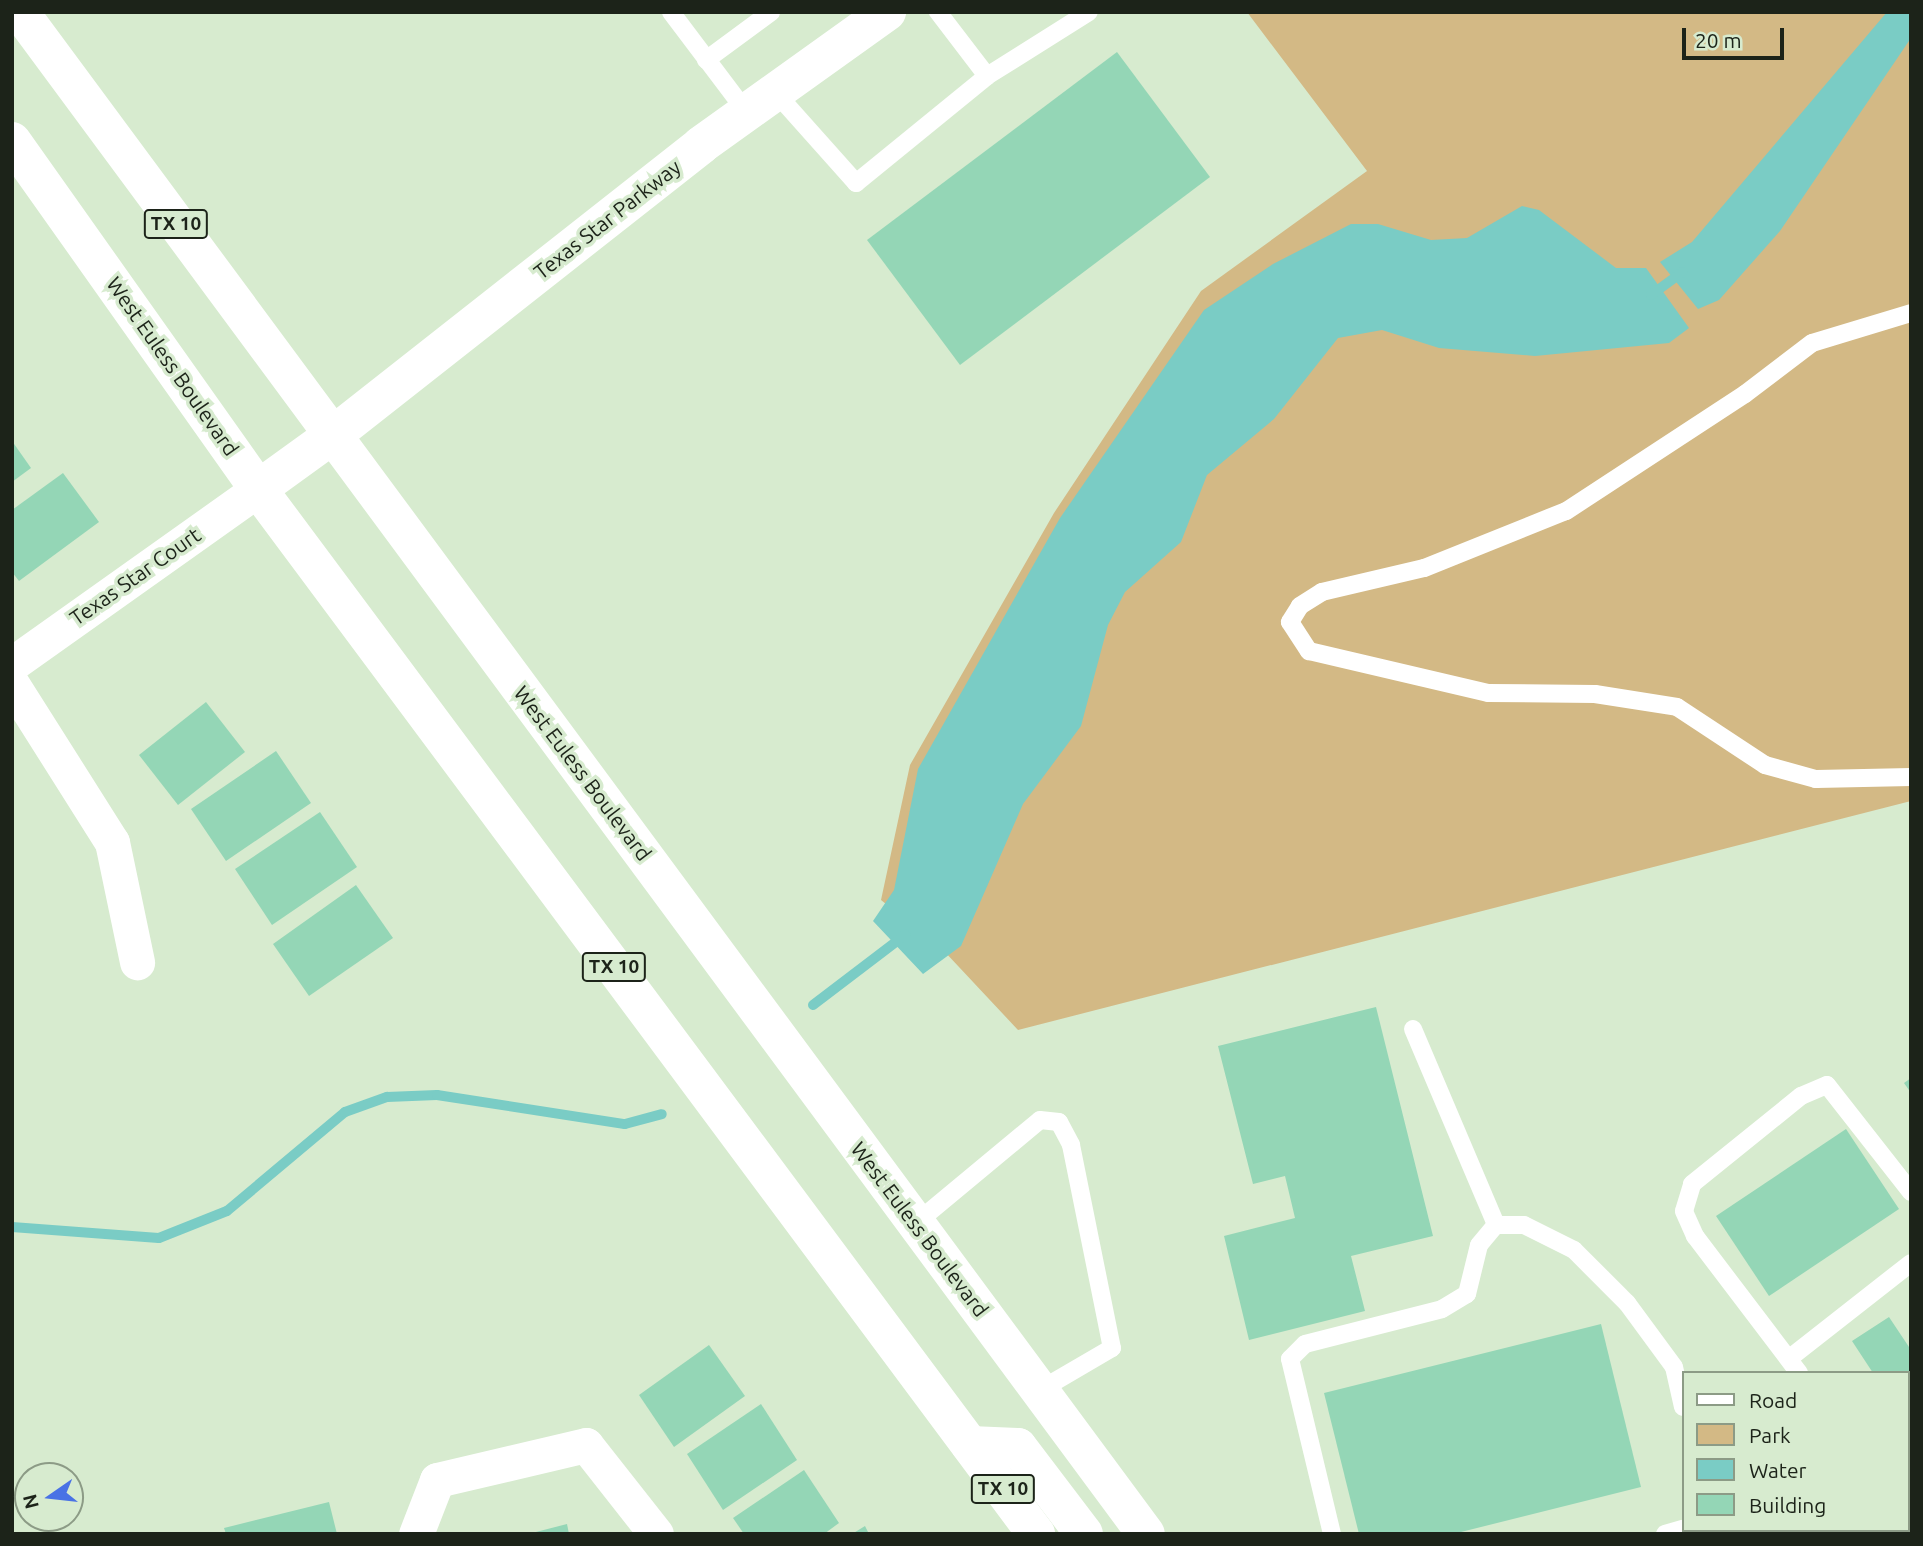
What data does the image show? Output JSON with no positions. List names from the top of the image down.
{
  "streets": {
    "main road": ["Texas Star Parkway", "TX 10", "West Euless Boulevard"],
    "street": ["Texas Star Court"]
  },
  "crossings": [
    ["Texas Star Parkway", "West Euless Boulevard"],
    ["Texas Star Parkway", "Texas Star Court"],
    ["West Euless Boulevard", "Texas Star Court"]
  ],
  "legend": [
    "Road",
    "Park",
    "Water",
    "Building"
  ],
  "scale_bar": "20 m",
  "north": "left"
}
